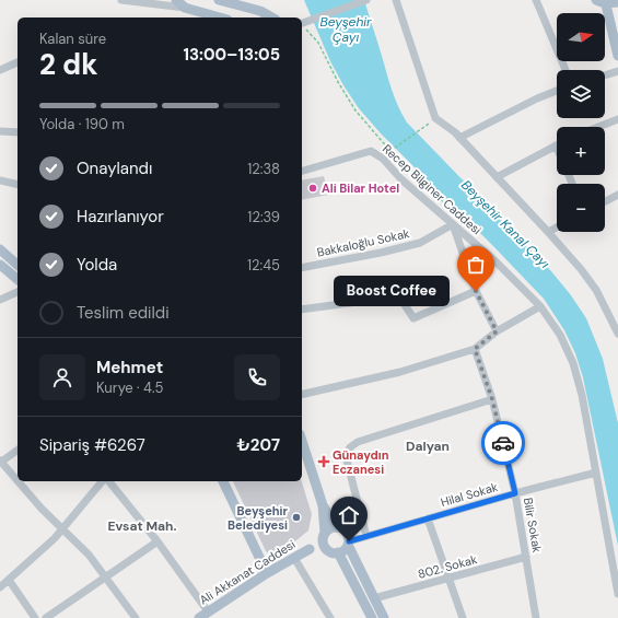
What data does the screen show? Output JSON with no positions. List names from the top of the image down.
{
  "streets": {
    "main road": ["Ali Akkanat Caddesi"],
    "street": [
      "Recep Bilginer Caddesi",
      "Bakkaloğlu Sokak",
      "Hilal Sokak",
      "Bilir Sokak",
      "802. Sokak"
    ]
  },
  "crossings": [
    ["Recep Bilginer Caddesi", "Bakkaloğlu Sokak"],
    ["Recep Bilginer Caddesi", "Hilal Sokak"],
    ["Hilal Sokak", "Bilir Sokak"],
    ["Hilal Sokak", "Ali Akkanat Caddesi"],
    ["Bilir Sokak", "802. Sokak"]
  ],
  "districts": ["Dalyan", "Evsat Mah."],
  "water": ["Beyşehir Çayı", "Beyşehir Kanal Çayı"],
  "places": {
    "other": ["Ali Bilar Hotel", "Boost Coffee", "Beyşehir Belediyesi"],
    "health": ["Günaydın Eczanesi"]
  },
  "north": "right",
  "page": {
    "map_buttons": ["+", "−"],
    "heading": ["2 dk", "Kalan süre", "13:00–13:05"],
    "panel": [
      "Mehmet",
      "Kurye · 4.5",
      "Sipariş #6267",
      "₺207"
    ],
    "bar": "Yolda · 190 m",
    "list": [
      ["Onaylandı", "12:38"],
      ["Hazırlanıyor", "12:39"],
      ["Yolda", "12:45"],
      "Teslim edildi"
    ],
    "bubble": "Boost Coffee"
  }
}
